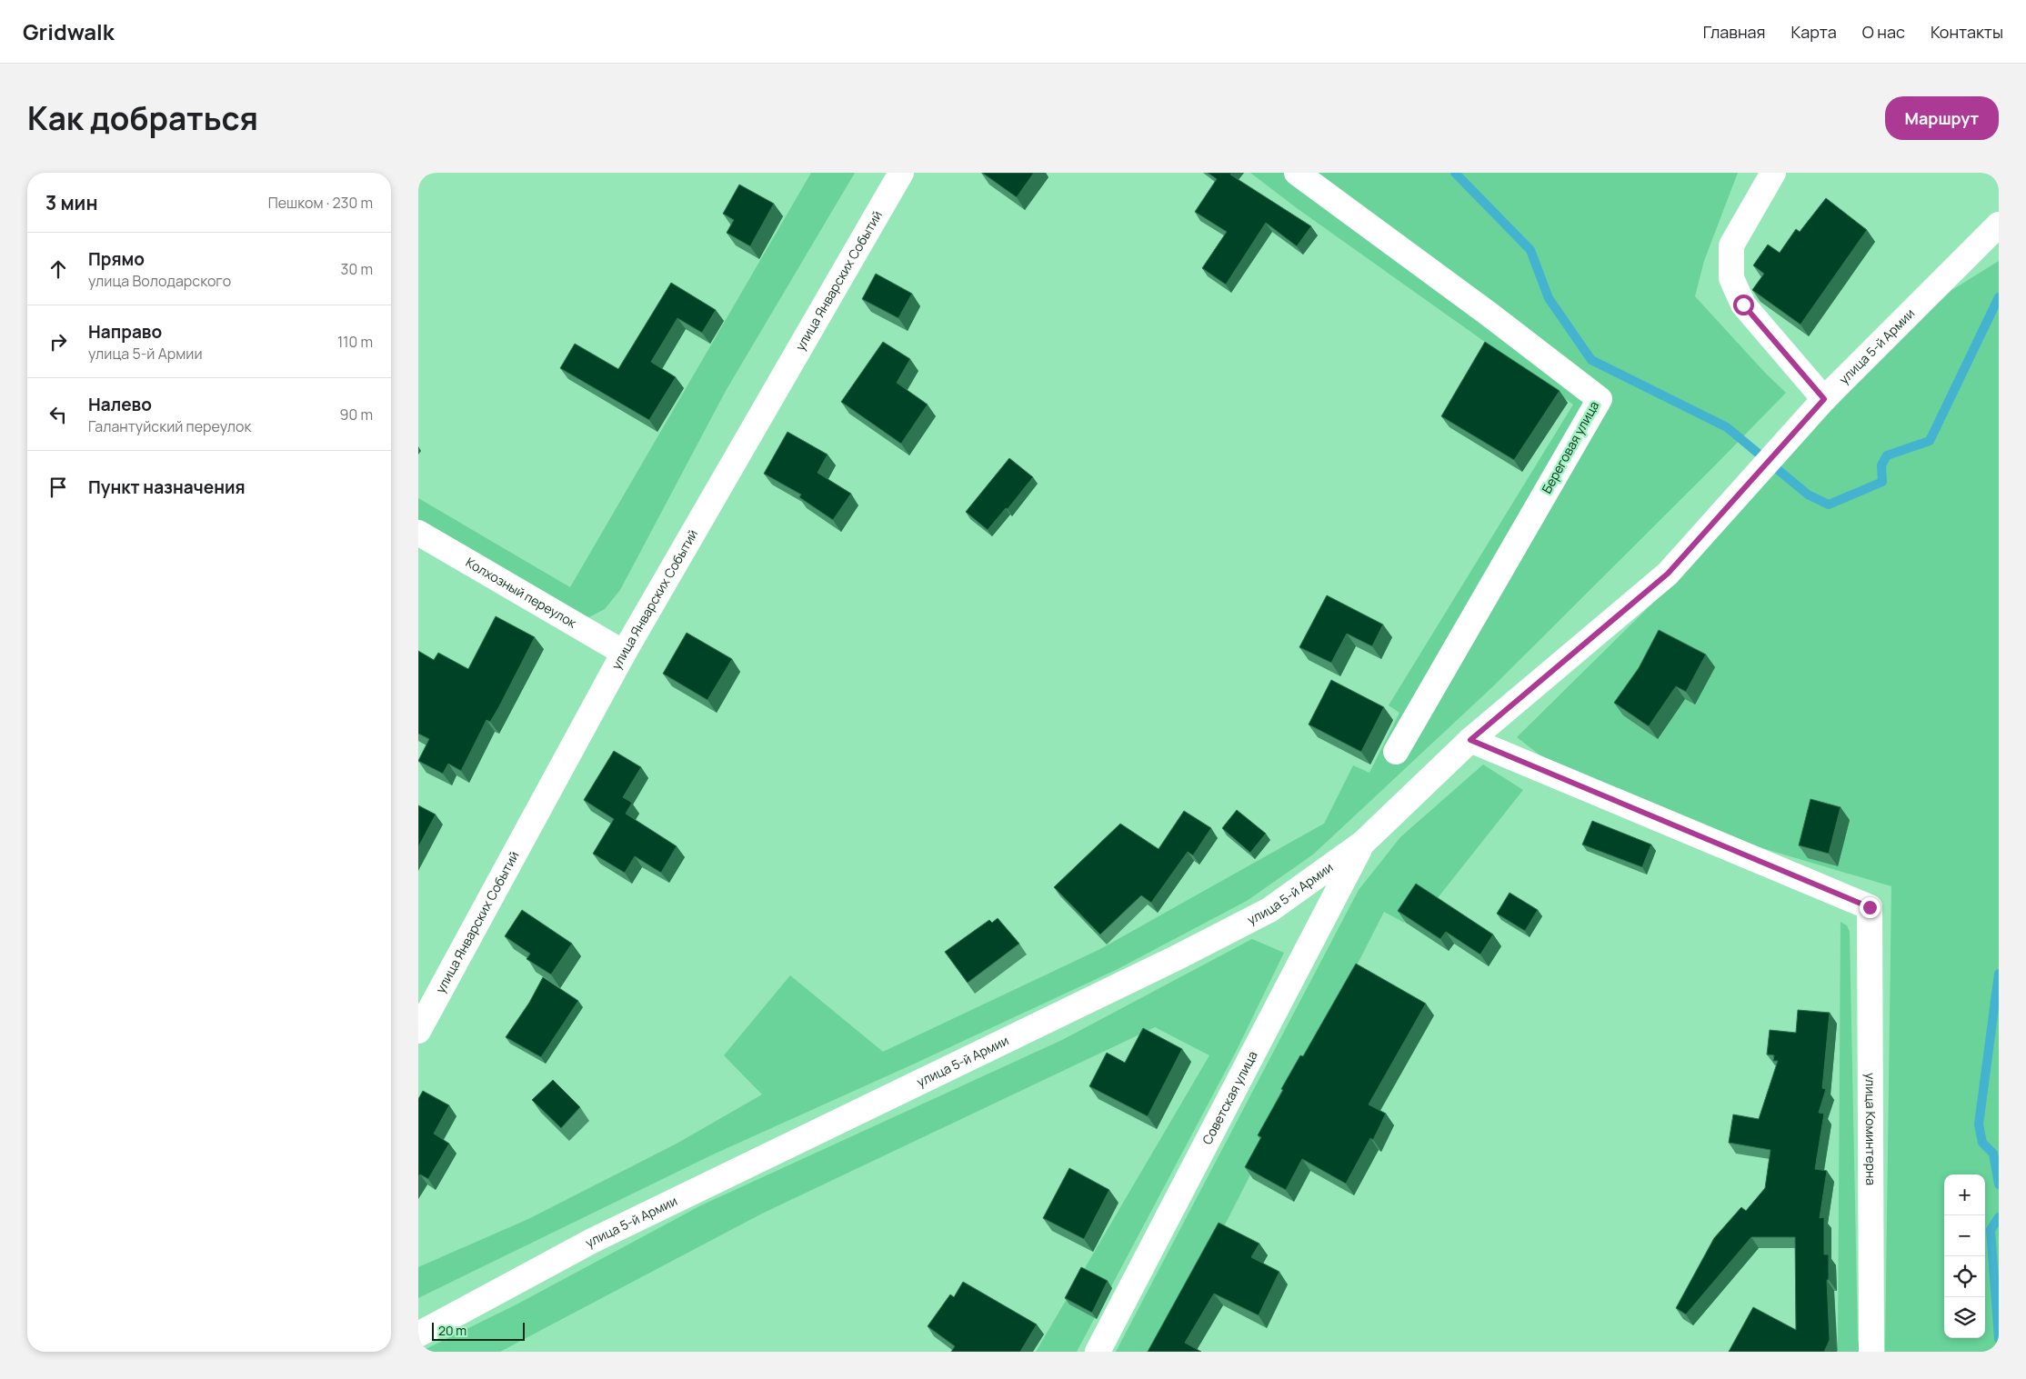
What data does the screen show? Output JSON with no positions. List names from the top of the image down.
{
  "streets": {
    "street": [
      "улица Январских Событий",
      "улица 5-й Армии",
      "Береговая улица",
      "Колхозный переулок",
      "Советская улица",
      "улица Коминтерна"
    ]
  },
  "crossings": [
    ["улица Январских Событий", "Колхозный переулок"],
    ["улица 5-й Армии", "Советская улица"],
    ["улица 5-й Армии", "улица Коминтерна"]
  ],
  "scale_bar": "20 m",
  "page": {
    "header": "Gridwalk",
    "nav": [
      "Главная",
      "Карта",
      "О нас",
      "Контакты"
    ],
    "title": "Как добраться",
    "buttons": "Маршрут",
    "heading": ["3 мин", "Пешком · 230 m"],
    "list": [
      ["Прямо", "улица Володарского", "30 m"],
      ["Направо", "улица 5-й Армии", "110 m"],
      ["Налево", "Галантуйский переулок", "90 m"],
      "Пункт назначения"
    ],
    "map_buttons": ["+", "−"],
    "scale": "20 m"
  }
}
